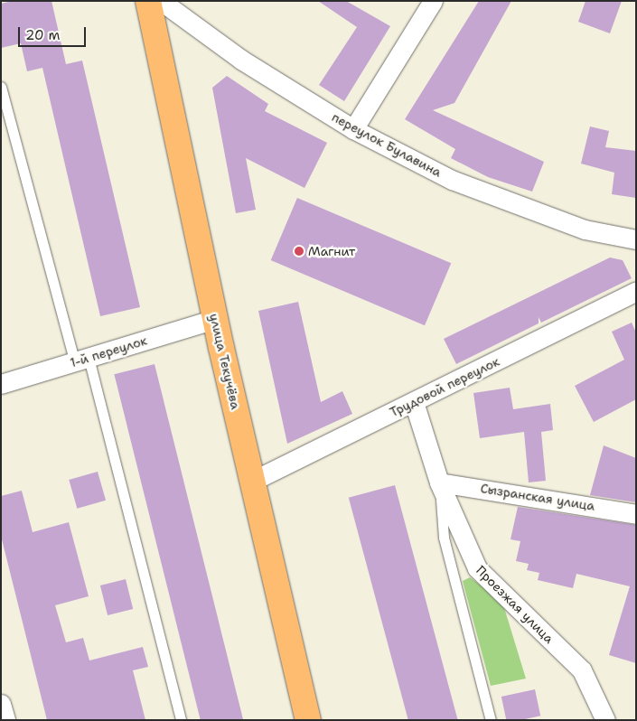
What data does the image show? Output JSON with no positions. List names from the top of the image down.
{
  "streets": {
    "main road": ["улица Текучёва"],
    "street": [
      "переулок Булавина",
      "1-й переулок",
      "Трудовой переулок",
      "Сызранская улица",
      "Проезжая улица"
    ]
  },
  "crossings": [
    ["1-й переулок", "улица Текучёва"],
    ["улица Текучёва", "Трудовой переулок"],
    ["Трудовой переулок", "Проезжая улица"],
    ["Сызранская улица", "Проезжая улица"]
  ],
  "places": ["Магнит"],
  "scale_bar": "20 m"
}
